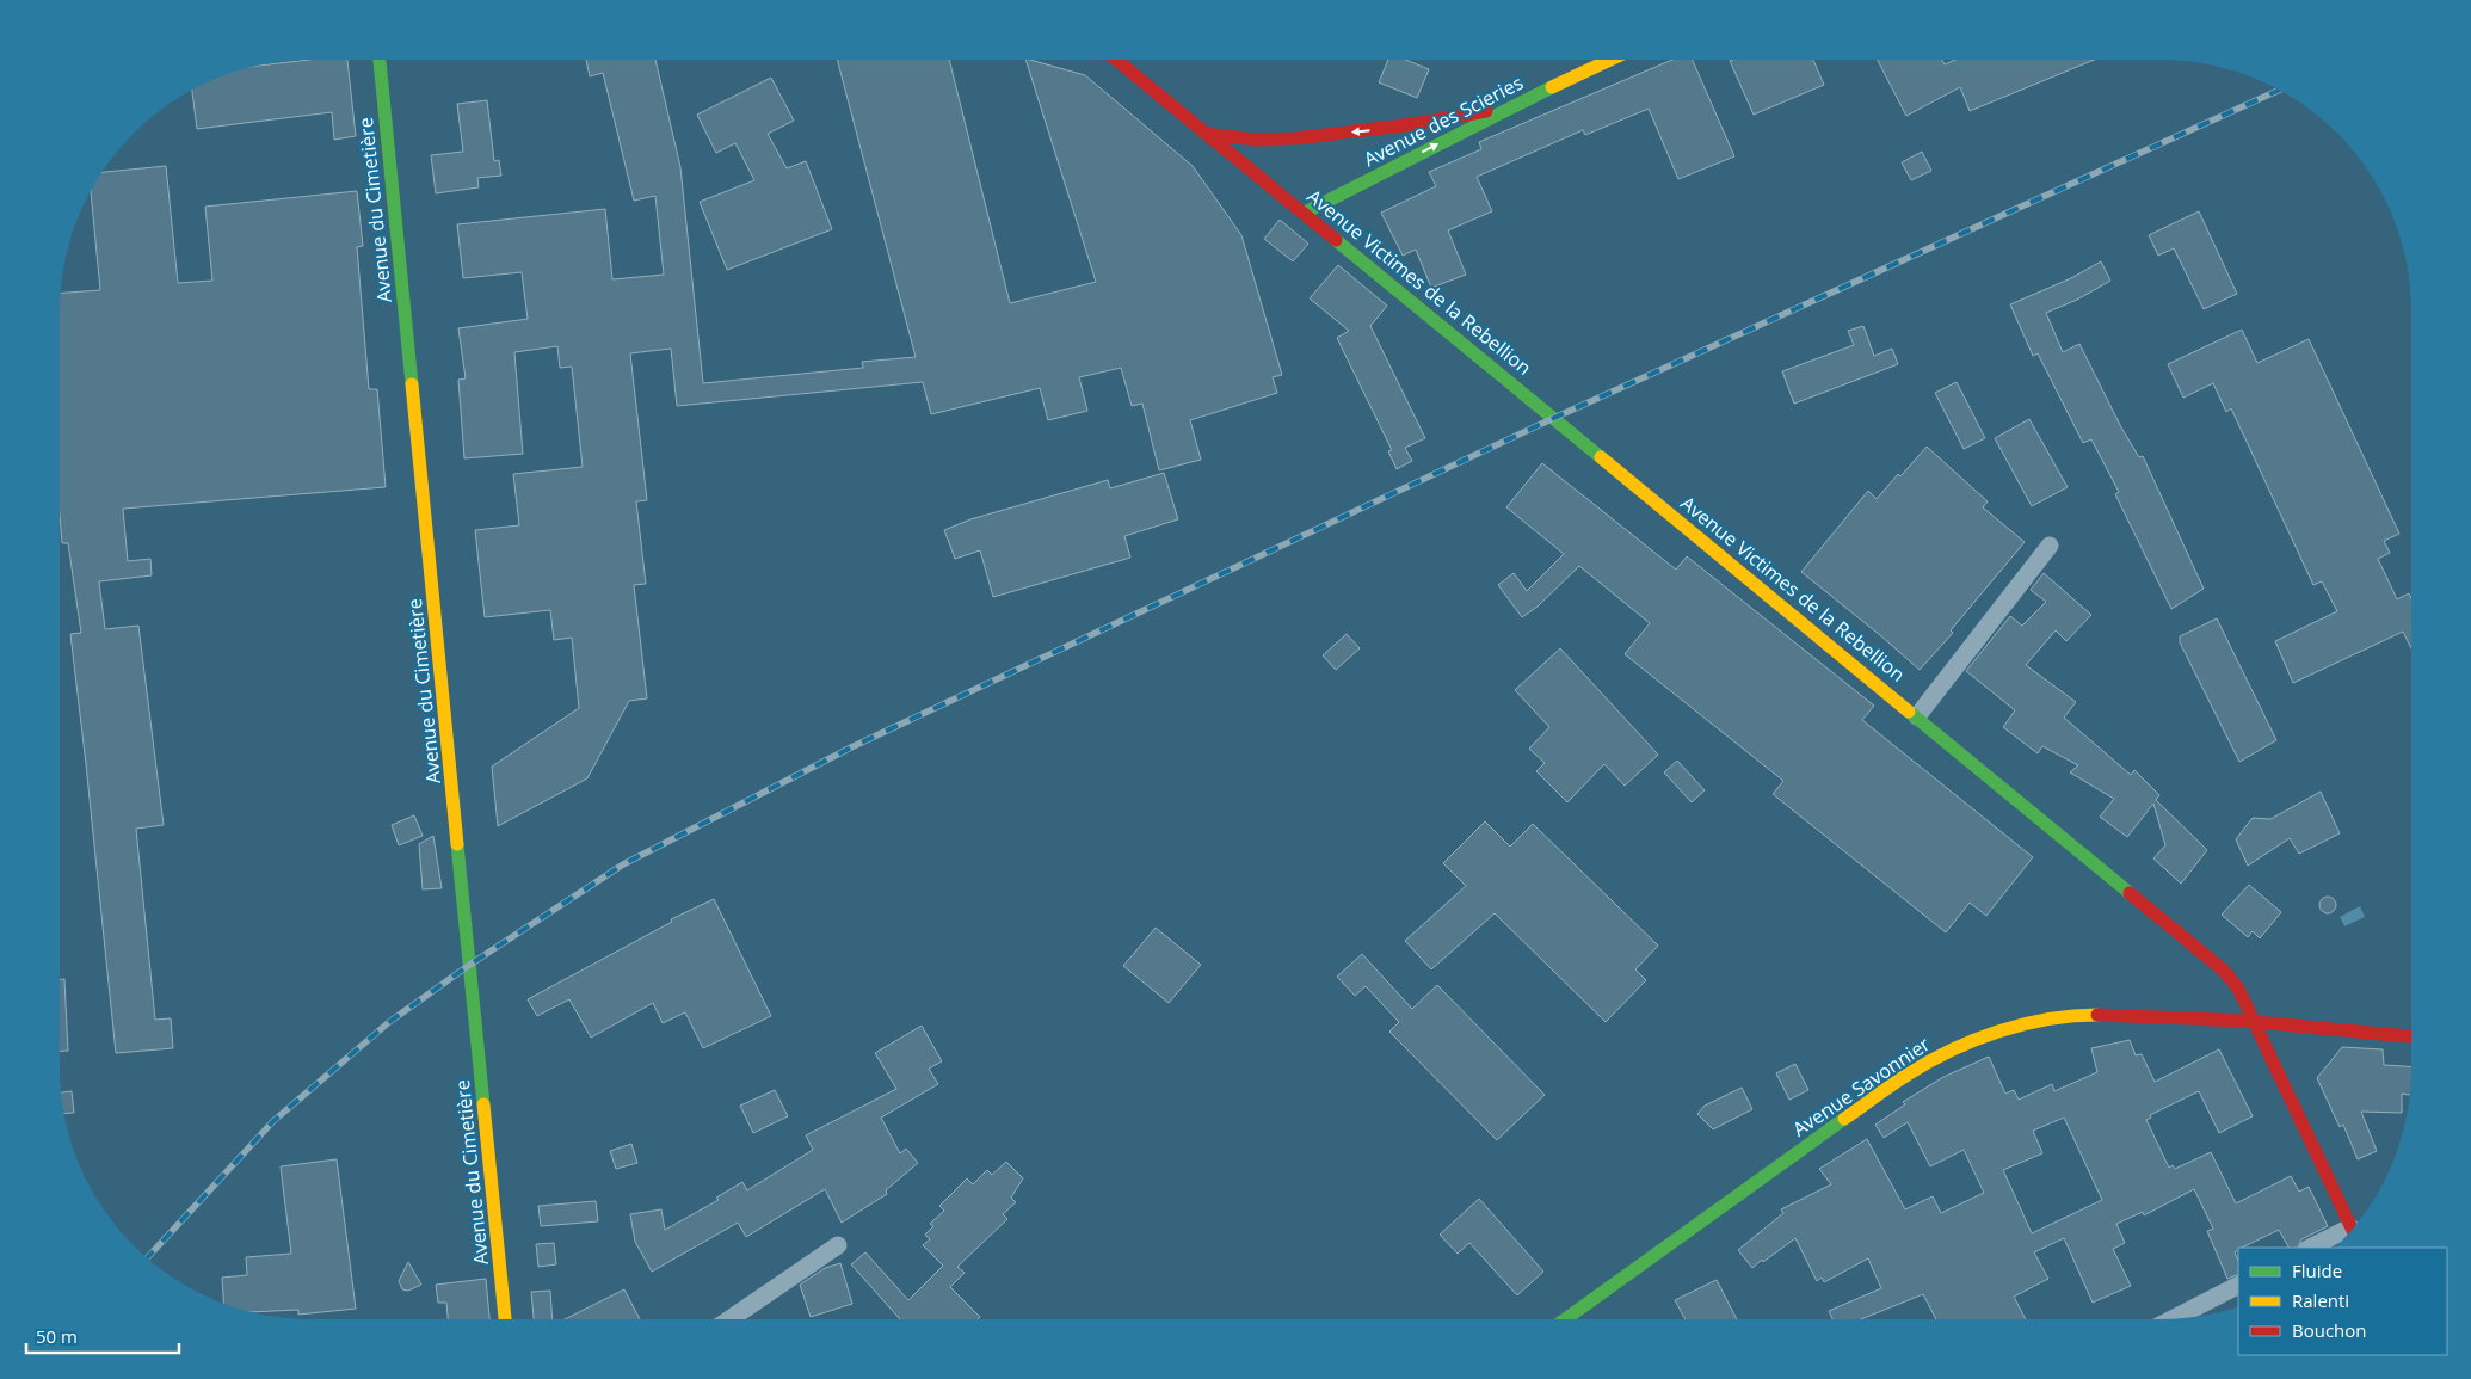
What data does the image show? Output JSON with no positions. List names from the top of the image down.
{
  "streets": {
    "street": [
      "Avenue des Scieries",
      "Avenue du Cimetière",
      "Avenue Victimes de la Rebellion",
      "Avenue Savonnier"
    ]
  },
  "crossings": [
    ["Avenue des Scieries", "Avenue Victimes de la Rebellion"],
    ["Avenue Victimes de la Rebellion", "Avenue Savonnier"]
  ],
  "legend": ["Fluide", "Ralenti", "Bouchon"],
  "scale_bar": "50 m"
}
